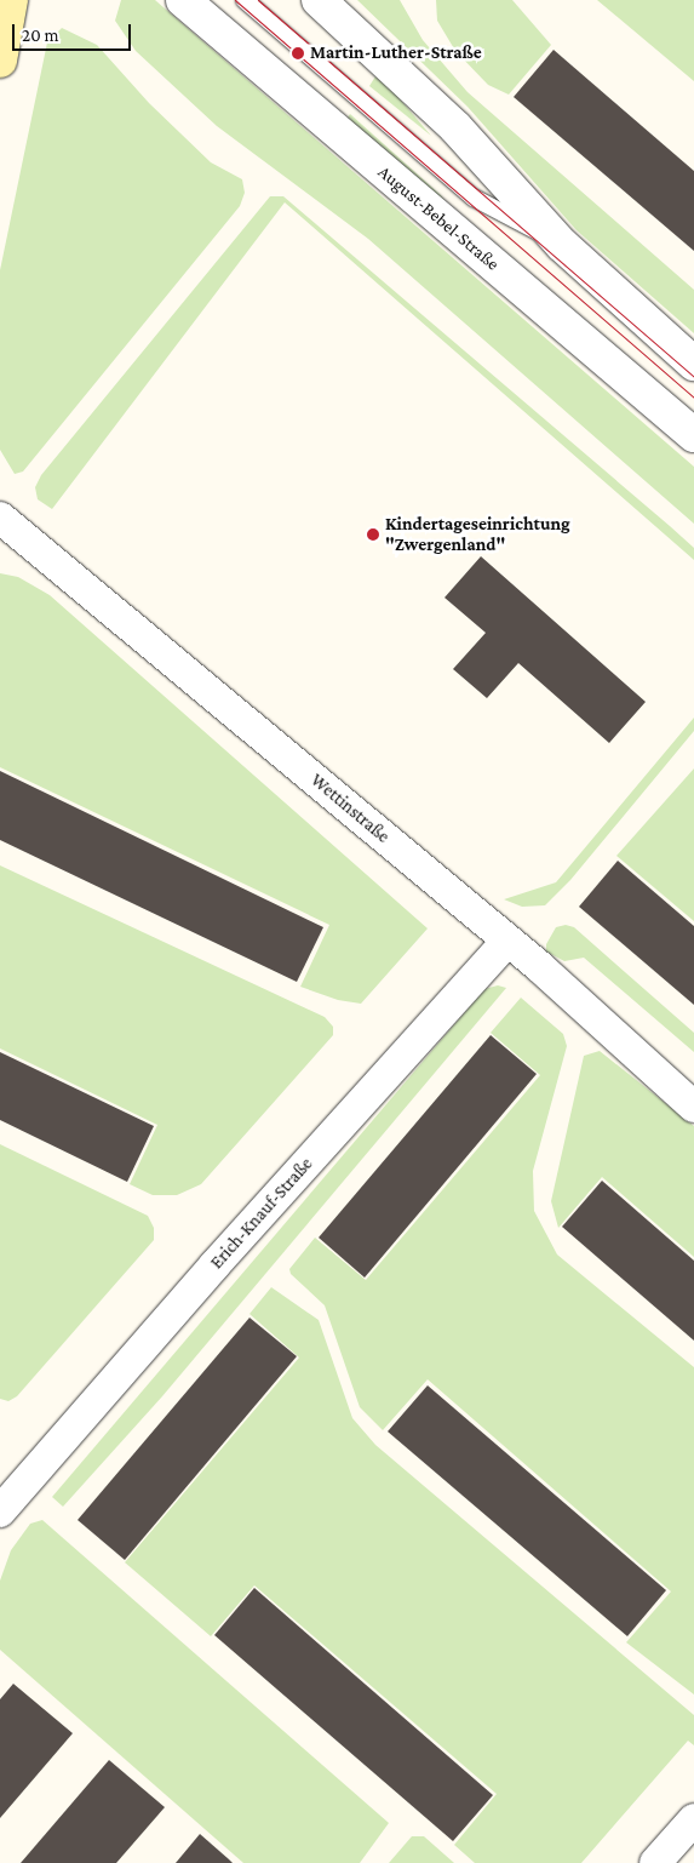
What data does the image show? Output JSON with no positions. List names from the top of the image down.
{
  "streets": {
    "street": ["August-Bebel-Straße", "Wettinstraße", "Erich-Knauf-Straße"]
  },
  "crossings": [
    ["Wettinstraße", "Erich-Knauf-Straße"]
  ],
  "places": ["Martin-Luther-Straße", "Kindertageseinrichtung \"Zwergenland\""],
  "scale_bar": "20 m"
}
